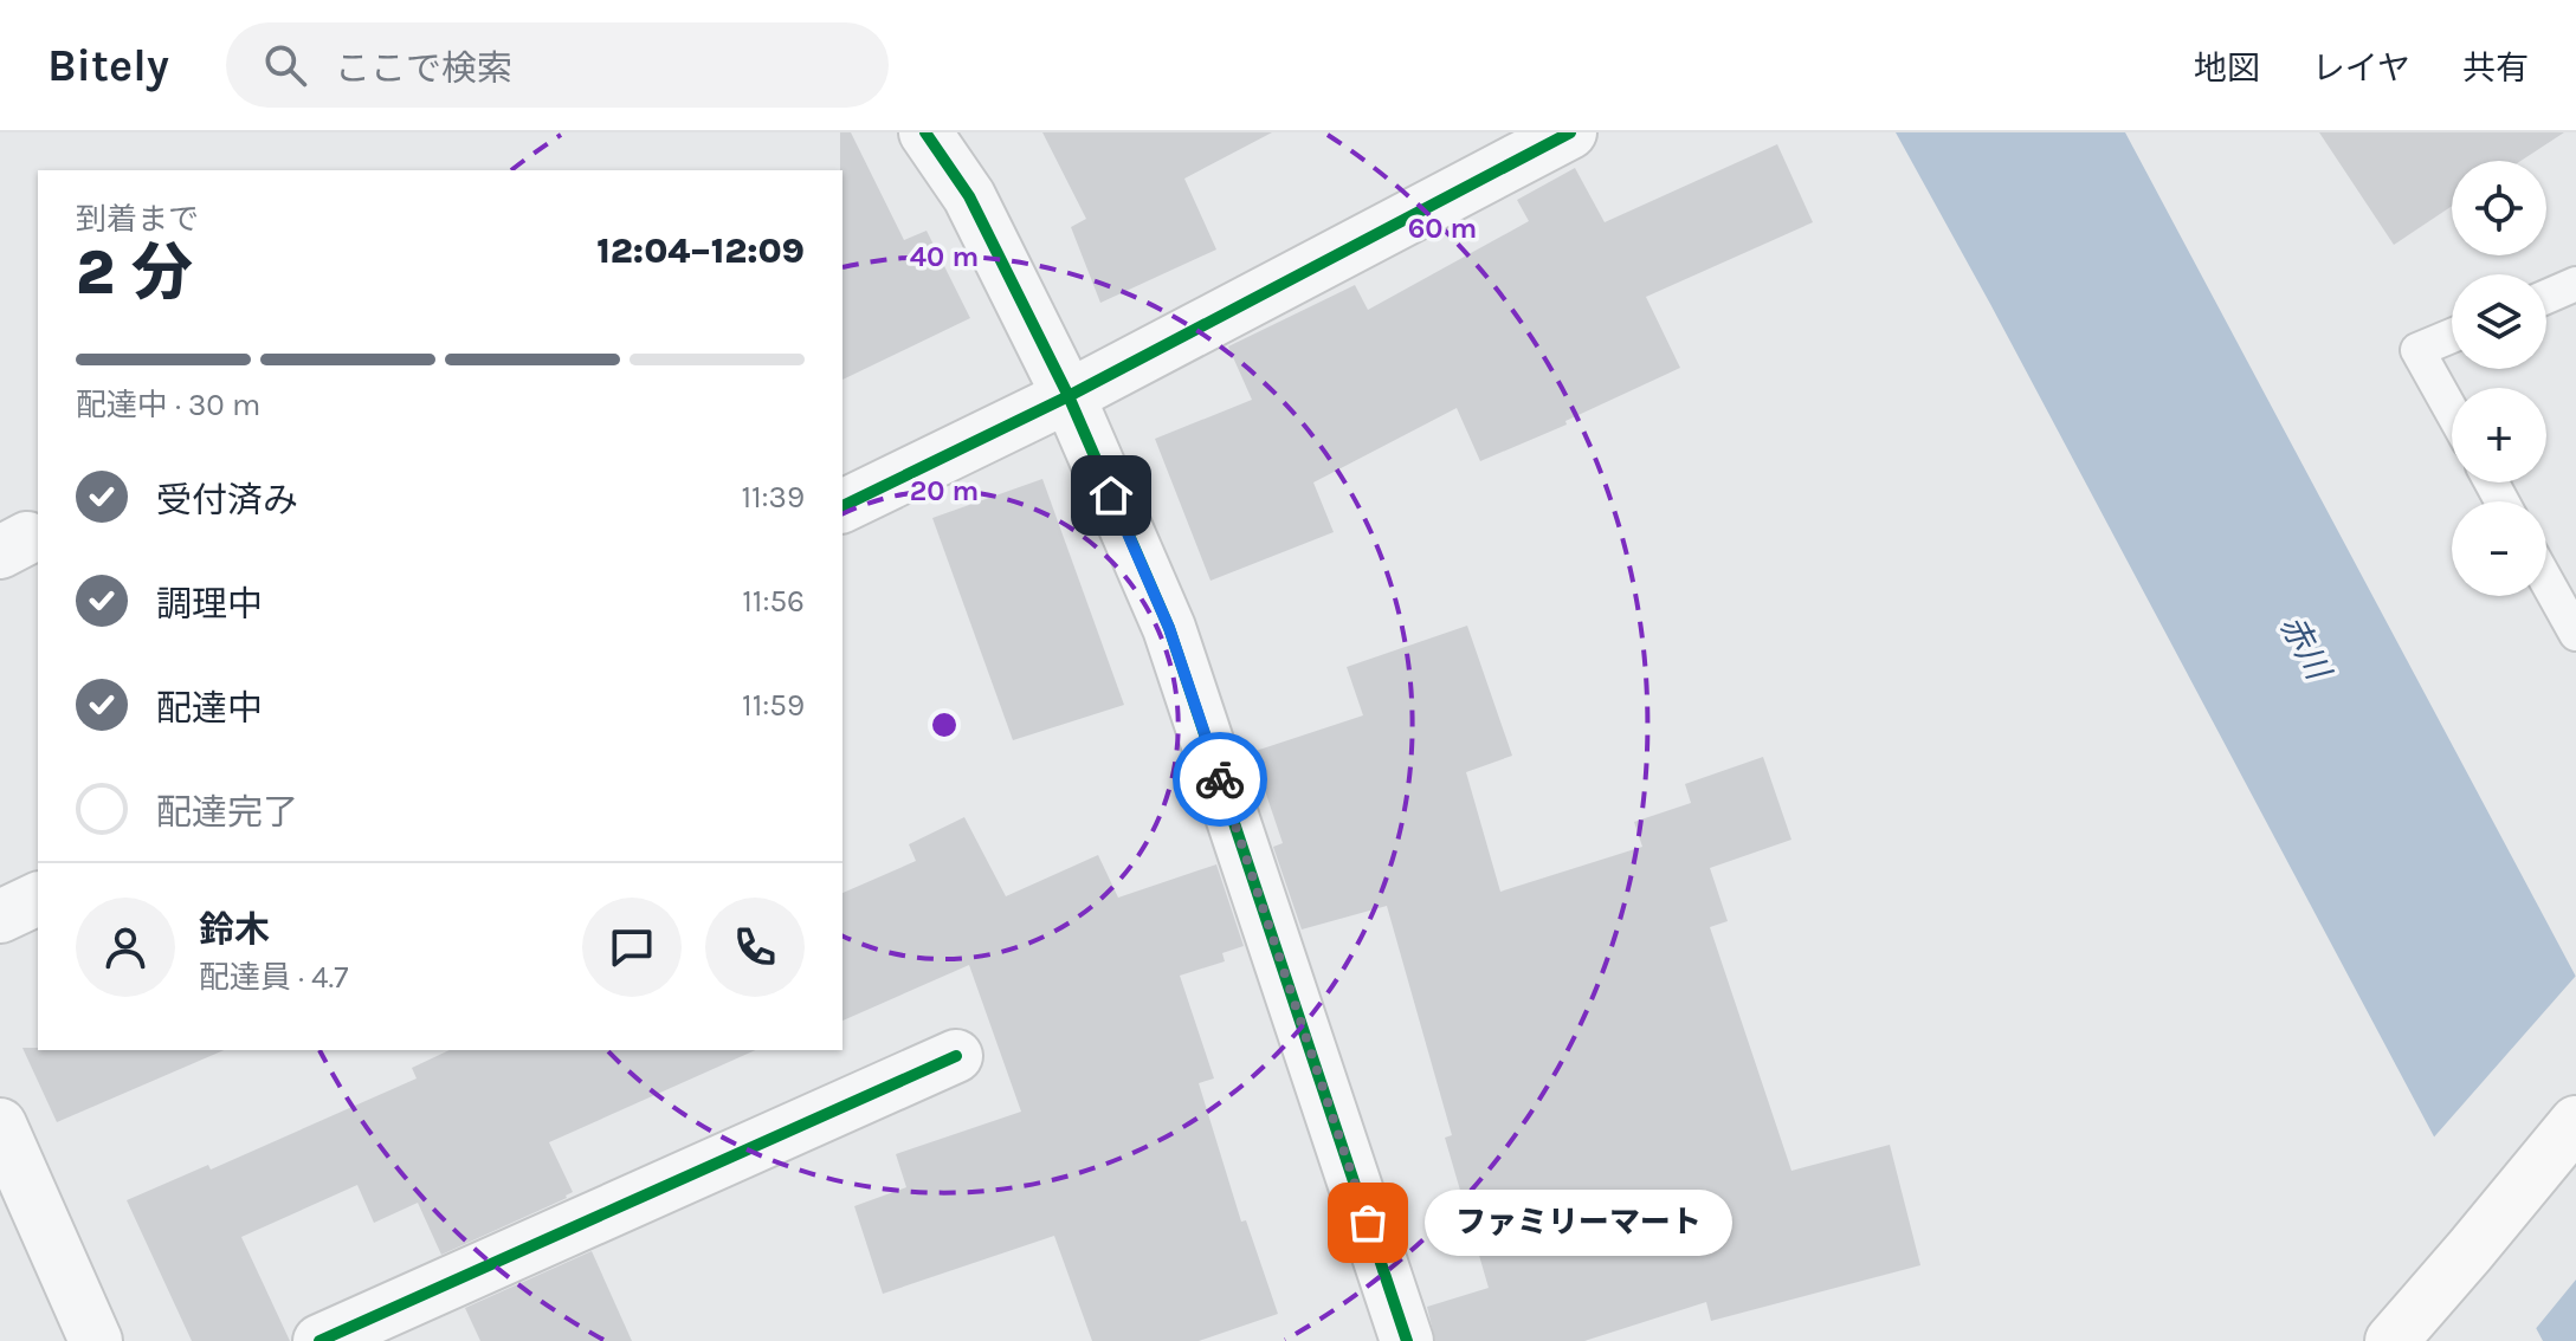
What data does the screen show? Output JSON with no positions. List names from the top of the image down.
{
  "water": ["赤川"],
  "places": ["ファミリーマート"],
  "page": {
    "header": "Bitely",
    "search": "ここで検索",
    "nav": ["地図", "レイヤ", "共有"],
    "map_buttons": ["+", "−"],
    "heading": ["2 分", "到着まで", "12:04–12:09"],
    "panel": ["鈴木", "配達員 · 4.7"],
    "bar": "配達中 · 30 m",
    "list": [
      ["受付済み", "11:39"],
      ["調理中", "11:56"],
      ["配達中", "11:59"],
      "配達完了"
    ],
    "bubble": "ファミリーマート"
  },
  "rings": ["60 m", "40 m", "20 m"]
}
